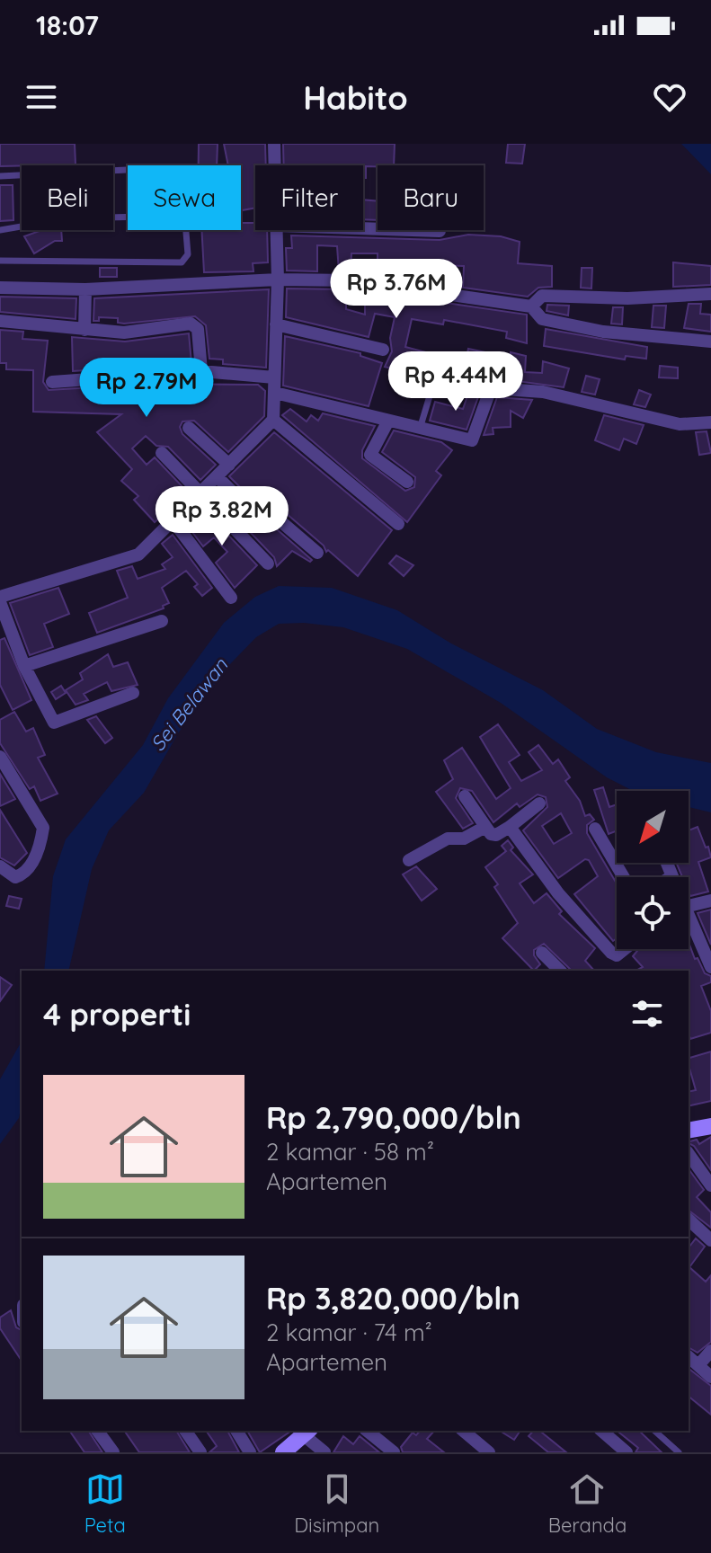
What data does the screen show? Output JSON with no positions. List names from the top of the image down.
{
  "water": ["Sei Belawan"],
  "north": "bottom left",
  "page": {
    "status": "18:07",
    "header": "Habito",
    "chip": [
      "Beli",
      "Sewa",
      "Filter",
      "Baru"
    ],
    "price": [
      "Rp 3.76M",
      "Rp 4.44M",
      "Rp 2.79M",
      "Rp 3.82M"
    ],
    "heading": "4 properti",
    "list": [
      {
        "name": "Rp 2,790,000/bln",
        "note": "2 kamar · 58 m² · Apartemen"
      },
      {
        "name": "Rp 3,820,000/bln",
        "note": "2 kamar · 74 m² · Apartemen"
      }
    ],
    "tabs": ["Peta", "Disimpan", "Beranda"]
  }
}
